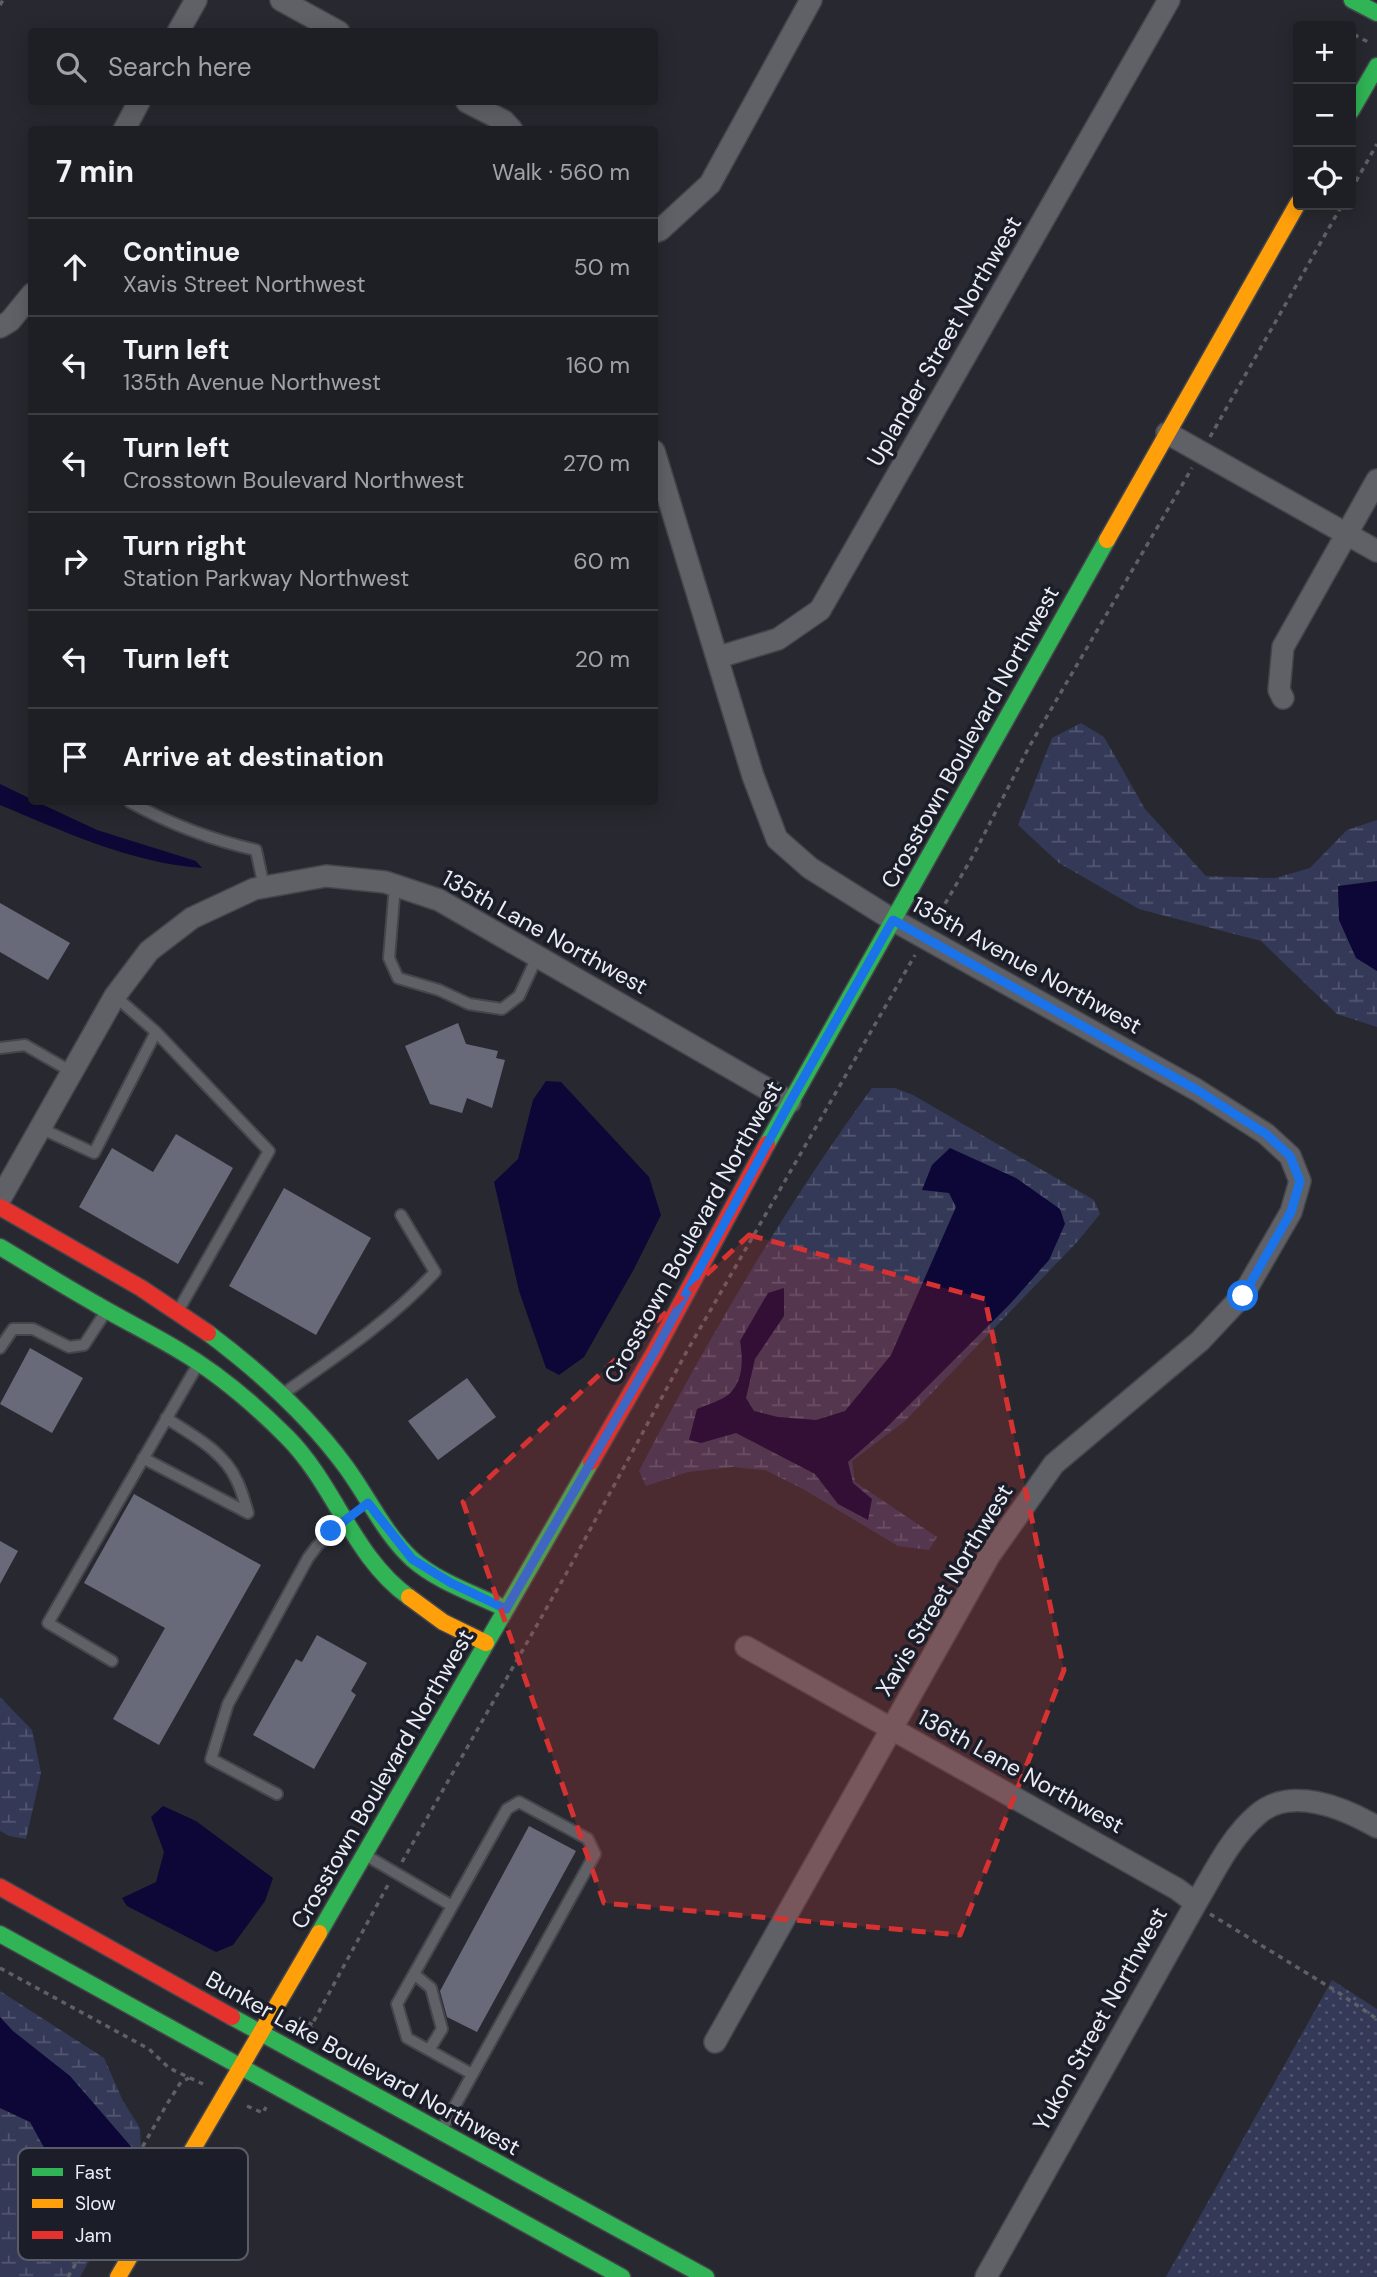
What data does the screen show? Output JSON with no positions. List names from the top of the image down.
{
  "streets": {
    "street": [
      "Uplander Street Northwest",
      "Crosstown Boulevard Northwest",
      "135th Lane Northwest",
      "135th Avenue Northwest",
      "Xavis Street Northwest",
      "136th Lane Northwest",
      "Yukon Street Northwest",
      "Bunker Lake Boulevard Northwest"
    ]
  },
  "crossings": [
    ["Uplander Street Northwest", "135th Avenue Northwest"],
    ["Crosstown Boulevard Northwest", "135th Lane Northwest"],
    ["Crosstown Boulevard Northwest", "135th Avenue Northwest"],
    ["Crosstown Boulevard Northwest", "Bunker Lake Boulevard Northwest"],
    ["135th Avenue Northwest", "Xavis Street Northwest"],
    ["Xavis Street Northwest", "136th Lane Northwest"],
    ["136th Lane Northwest", "Yukon Street Northwest"]
  ],
  "legend": ["Fast", "Slow", "Jam"],
  "page": {
    "map_buttons": ["+", "−"],
    "search": "Search here",
    "heading": ["7 min", "Walk · 560 m"],
    "list": [
      ["Continue", "Xavis Street Northwest", "50 m"],
      ["Turn left", "135th Avenue Northwest", "160 m"],
      ["Turn left", "Crosstown Boulevard Northwest", "270 m"],
      ["Turn right", "Station Parkway Northwest", "60 m"],
      ["Turn left", "20 m"],
      "Arrive at destination"
    ]
  }
}
